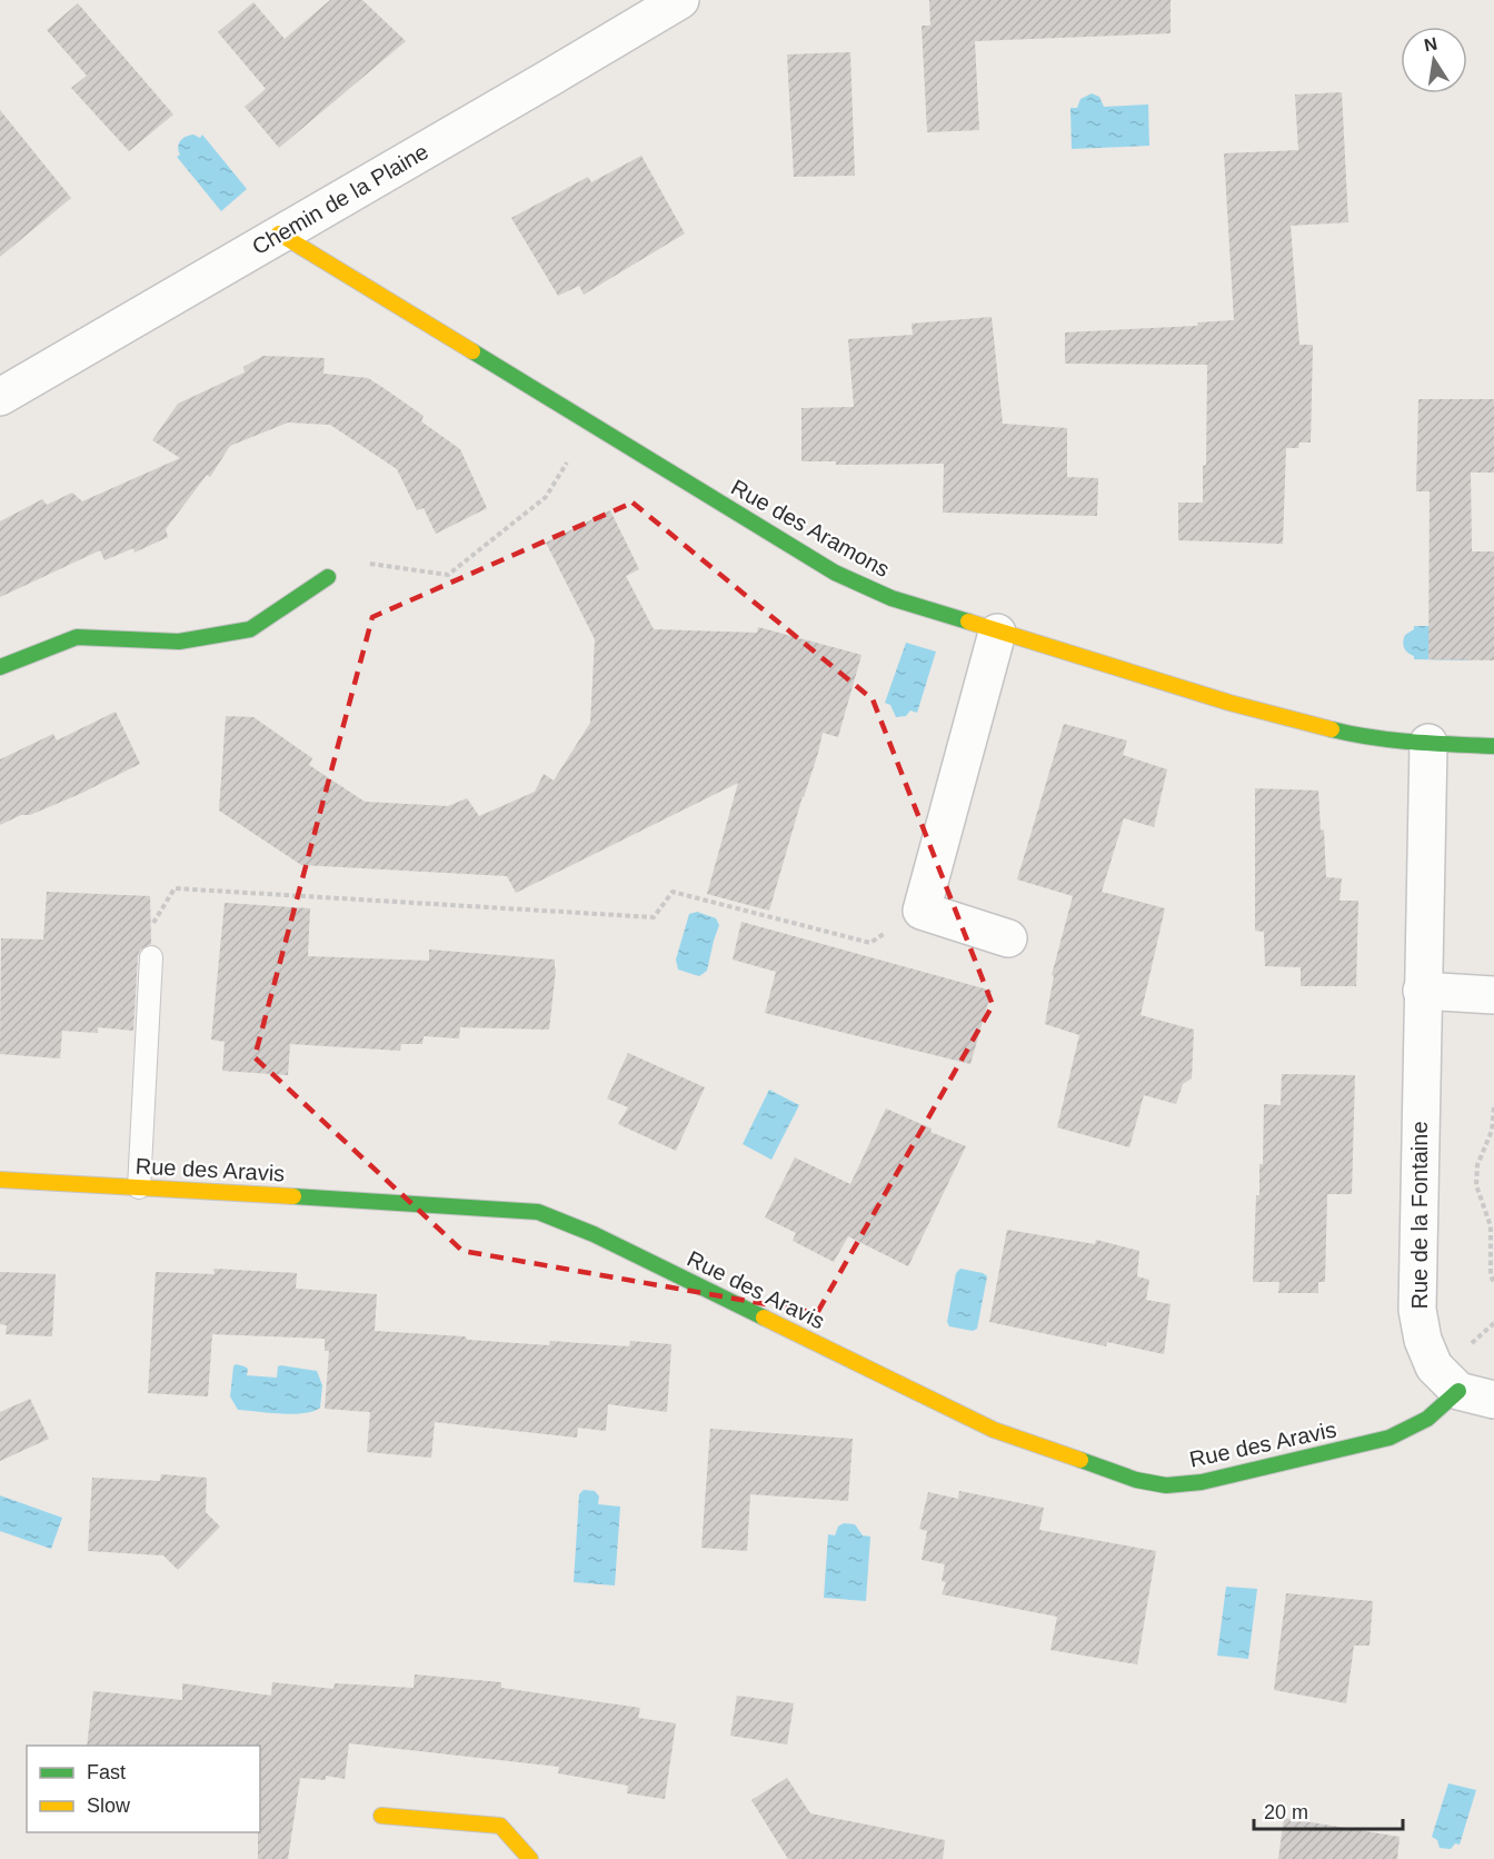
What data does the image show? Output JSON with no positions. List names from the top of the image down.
{
  "streets": {
    "street": [
      "Chemin de la Plaine",
      "Rue des Aramons",
      "Rue des Aravis",
      "Rue de la Fontaine"
    ]
  },
  "crossings": [
    ["Chemin de la Plaine", "Rue des Aramons"],
    ["Rue des Aramons", "Rue de la Fontaine"],
    ["Rue des Aravis", "Rue de la Fontaine"]
  ],
  "legend": ["Fast", "Slow"],
  "scale_bar": "20 m",
  "north": "top"
}
